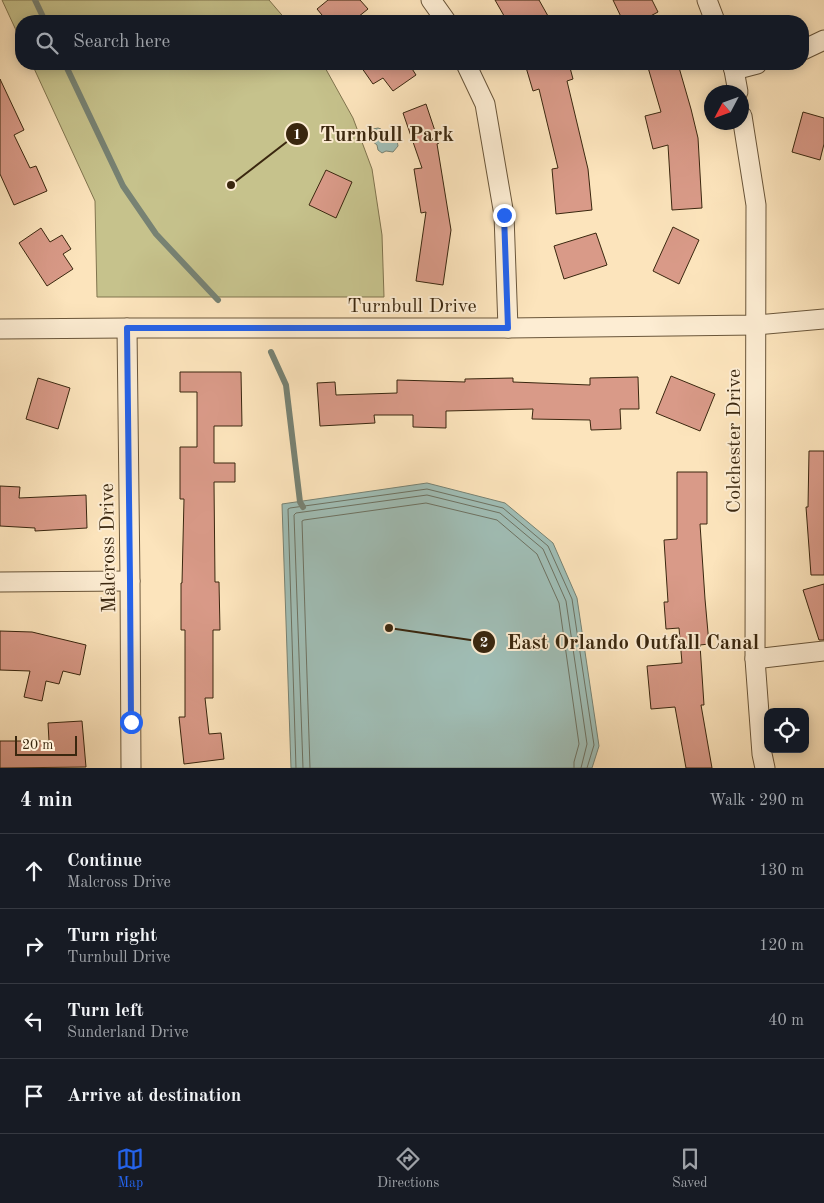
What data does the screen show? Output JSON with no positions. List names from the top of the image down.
{
  "streets": {
    "street": ["Turnbull Drive", "Colchester Drive", "Malcross Drive"]
  },
  "crossings": [
    ["Turnbull Drive", "Colchester Drive"],
    ["Turnbull Drive", "Malcross Drive"]
  ],
  "places": ["Turnbull Park", "East Orlando Outfall Canal"],
  "scale_bar": "20 m",
  "north": "bottom left",
  "page": {
    "search": "Search here",
    "scale": "20 m",
    "heading": ["4 min", "Walk · 290 m"],
    "list": [
      ["Continue", "Malcross Drive", "130 m"],
      ["Turn right", "Turnbull Drive", "120 m"],
      ["Turn left", "Sunderland Drive", "40 m"],
      "Arrive at destination"
    ],
    "nav": ["Map", "Directions", "Saved"]
  }
}
